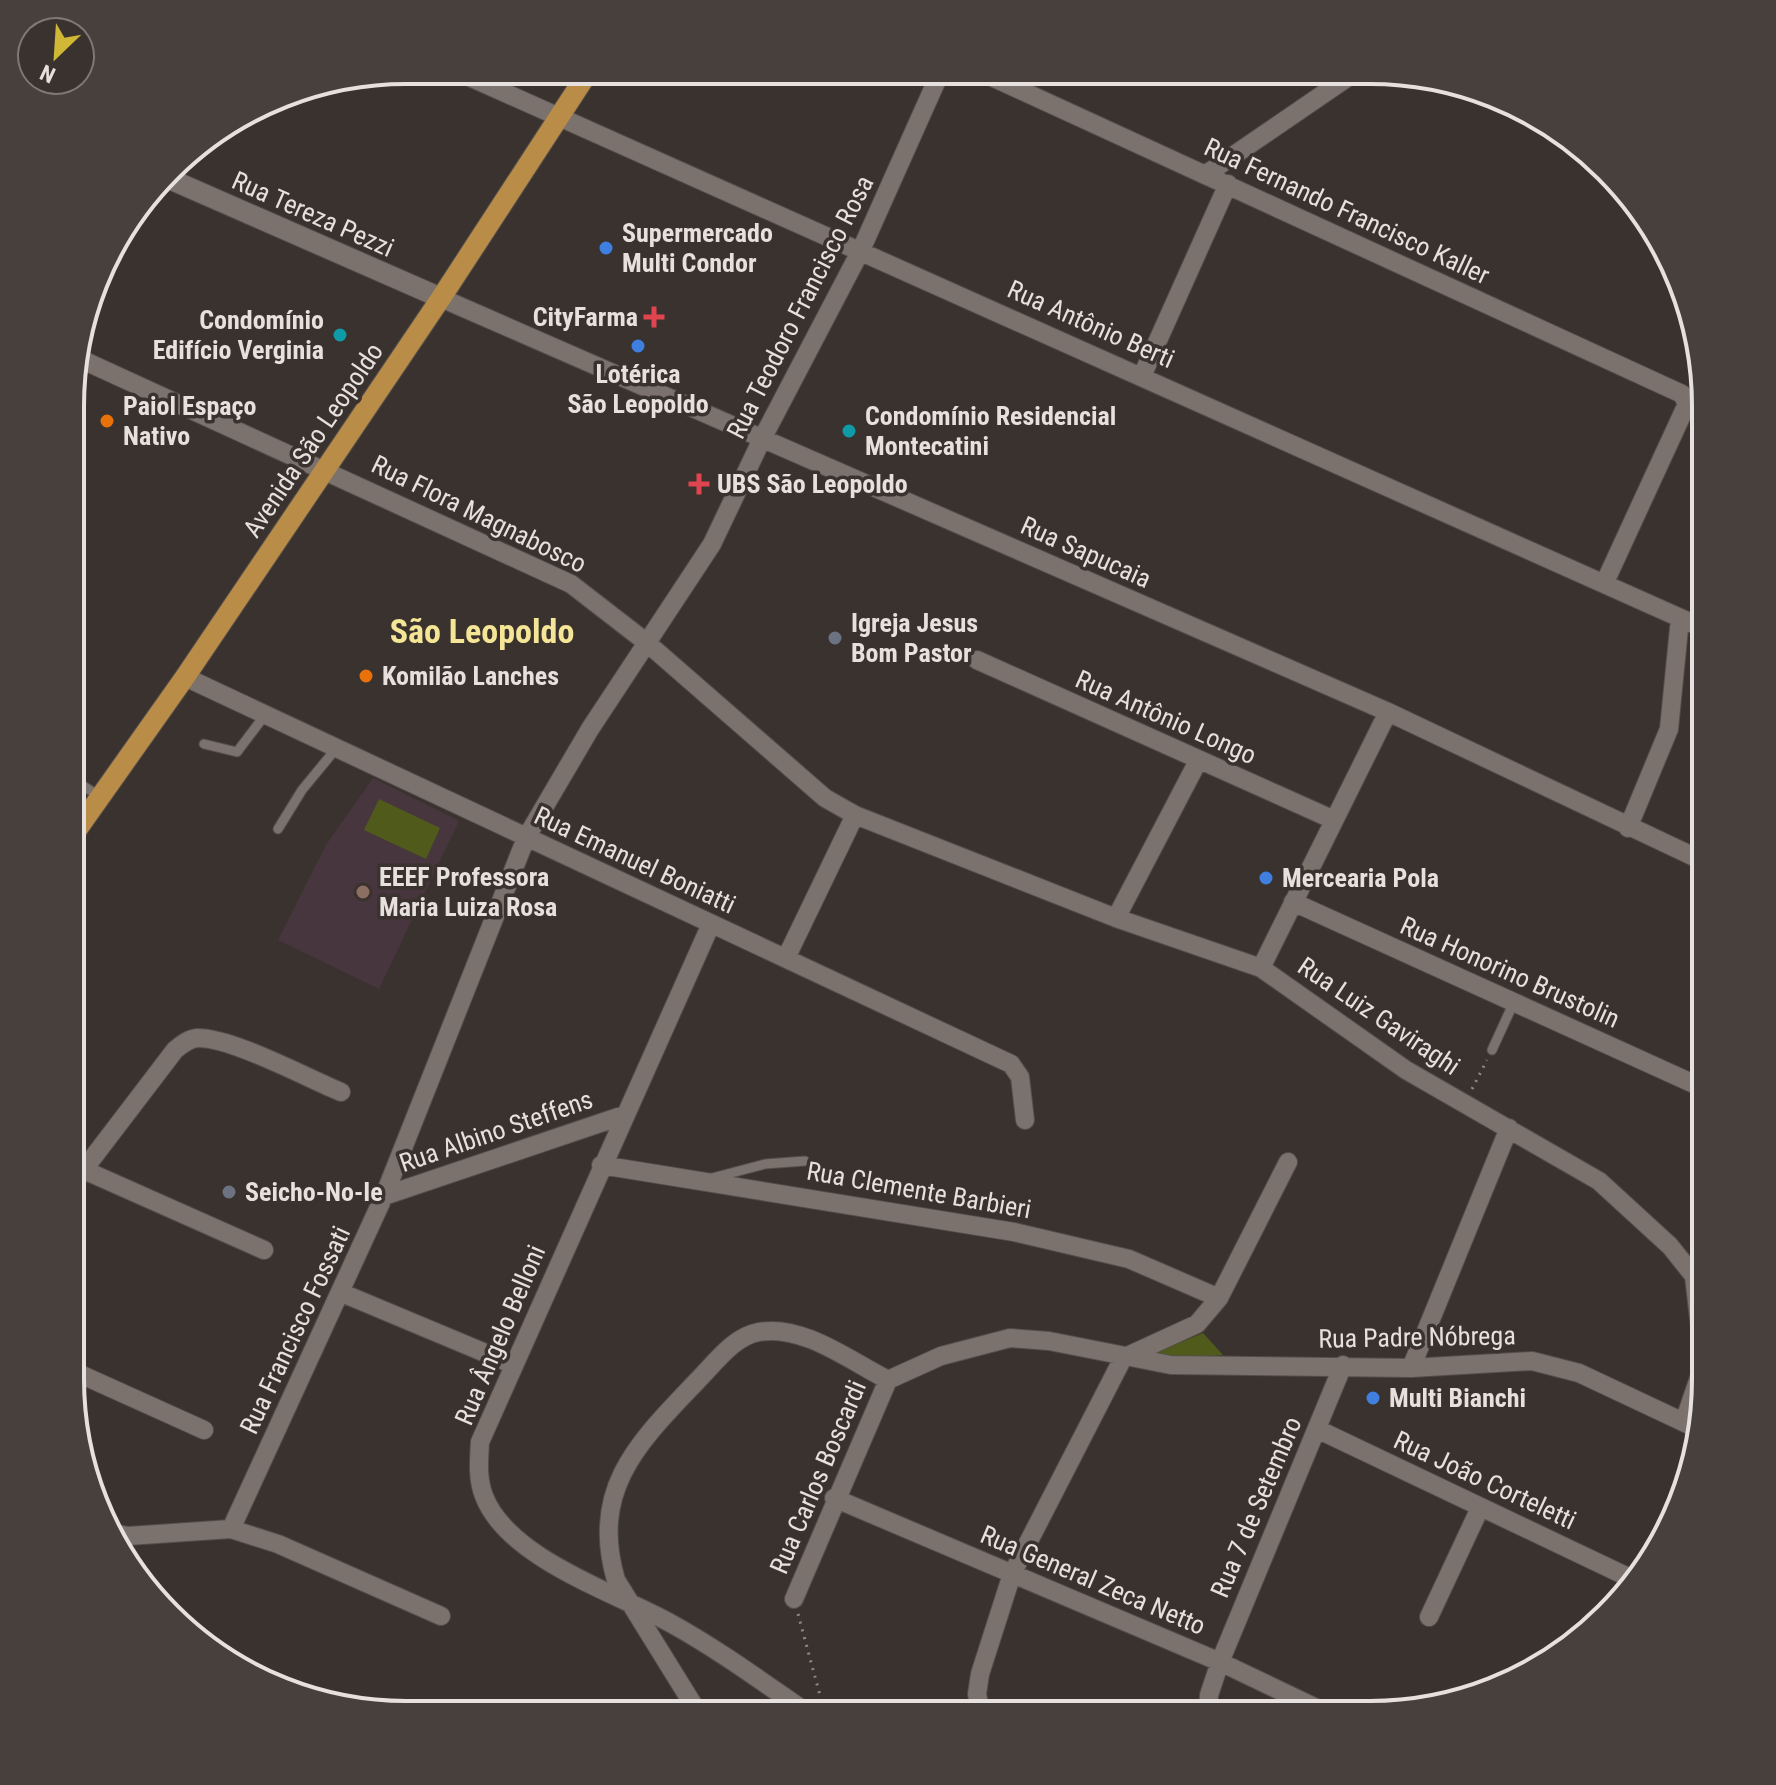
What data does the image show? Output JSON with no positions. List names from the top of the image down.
{
  "streets": {
    "main road": ["Avenida São Leopoldo"],
    "street": [
      "Rua Fernando Francisco Kaller",
      "Rua Tereza Pezzi",
      "Rua Teodoro Francisco Rosa",
      "Rua Antônio Berti",
      "Rua Flora Magnabosco",
      "Rua Sapucaia",
      "Rua Antônio Longo",
      "Rua Emanuel Boniatti",
      "Rua Honorino Brustolin",
      "Rua Luiz Gaviraghi",
      "Rua Albino Steffens",
      "Rua Clemente Barbieri",
      "Rua Francisco Fossati",
      "Rua Ângelo Belloni",
      "Rua Padre Nóbrega",
      "Rua Carlos Boscardi",
      "Rua João Corteletti",
      "Rua 7 de Setembro",
      "Rua General Zeca Netto"
    ]
  },
  "crossings": [
    ["Rua Fernando Francisco Kaller", "Rua Antônio Berti"],
    ["Rua Tereza Pezzi", "Avenida São Leopoldo"],
    ["Rua Tereza Pezzi", "Rua Sapucaia"],
    ["Rua Teodoro Francisco Rosa", "Rua Antônio Berti"],
    ["Rua Teodoro Francisco Rosa", "Rua Flora Magnabosco"],
    ["Rua Teodoro Francisco Rosa", "Rua Sapucaia"],
    ["Rua Teodoro Francisco Rosa", "Rua Emanuel Boniatti"],
    ["Rua Teodoro Francisco Rosa", "Rua Francisco Fossati"],
    ["Rua Antônio Berti", "Avenida São Leopoldo"],
    ["Avenida São Leopoldo", "Rua Flora Magnabosco"],
    ["Avenida São Leopoldo", "Rua Sapucaia"],
    ["Avenida São Leopoldo", "Rua Emanuel Boniatti"],
    ["Rua Flora Magnabosco", "Rua Luiz Gaviraghi"],
    ["Rua Emanuel Boniatti", "Rua Francisco Fossati"],
    ["Rua Emanuel Boniatti", "Rua Ângelo Belloni"],
    ["Rua Albino Steffens", "Rua Francisco Fossati"],
    ["Rua Albino Steffens", "Rua Ângelo Belloni"],
    ["Rua Clemente Barbieri", "Rua Ângelo Belloni"],
    ["Rua Padre Nóbrega", "Rua Carlos Boscardi"],
    ["Rua Padre Nóbrega", "Rua 7 de Setembro"],
    ["Rua Carlos Boscardi", "Rua General Zeca Netto"],
    ["Rua João Corteletti", "Rua 7 de Setembro"],
    ["Rua 7 de Setembro", "Rua General Zeca Netto"]
  ],
  "districts": ["São Leopoldo"],
  "places": {
    "other": [
      "Supermercado Multi Condor",
      "Condomínio Edifício Verginia",
      "Lotérica São Leopoldo",
      "Paiol Espaço Nativo",
      "Condomínio Residencial Montecatini",
      "Igreja Jesus Bom Pastor",
      "Komilão Lanches",
      "Mercearia Pola",
      "EEEF Professora Maria Luiza Rosa",
      "Seicho-No-Ie",
      "Multi Bianchi"
    ],
    "health": ["CityFarma", "UBS São Leopoldo"]
  },
  "north": "bottom left"
}
